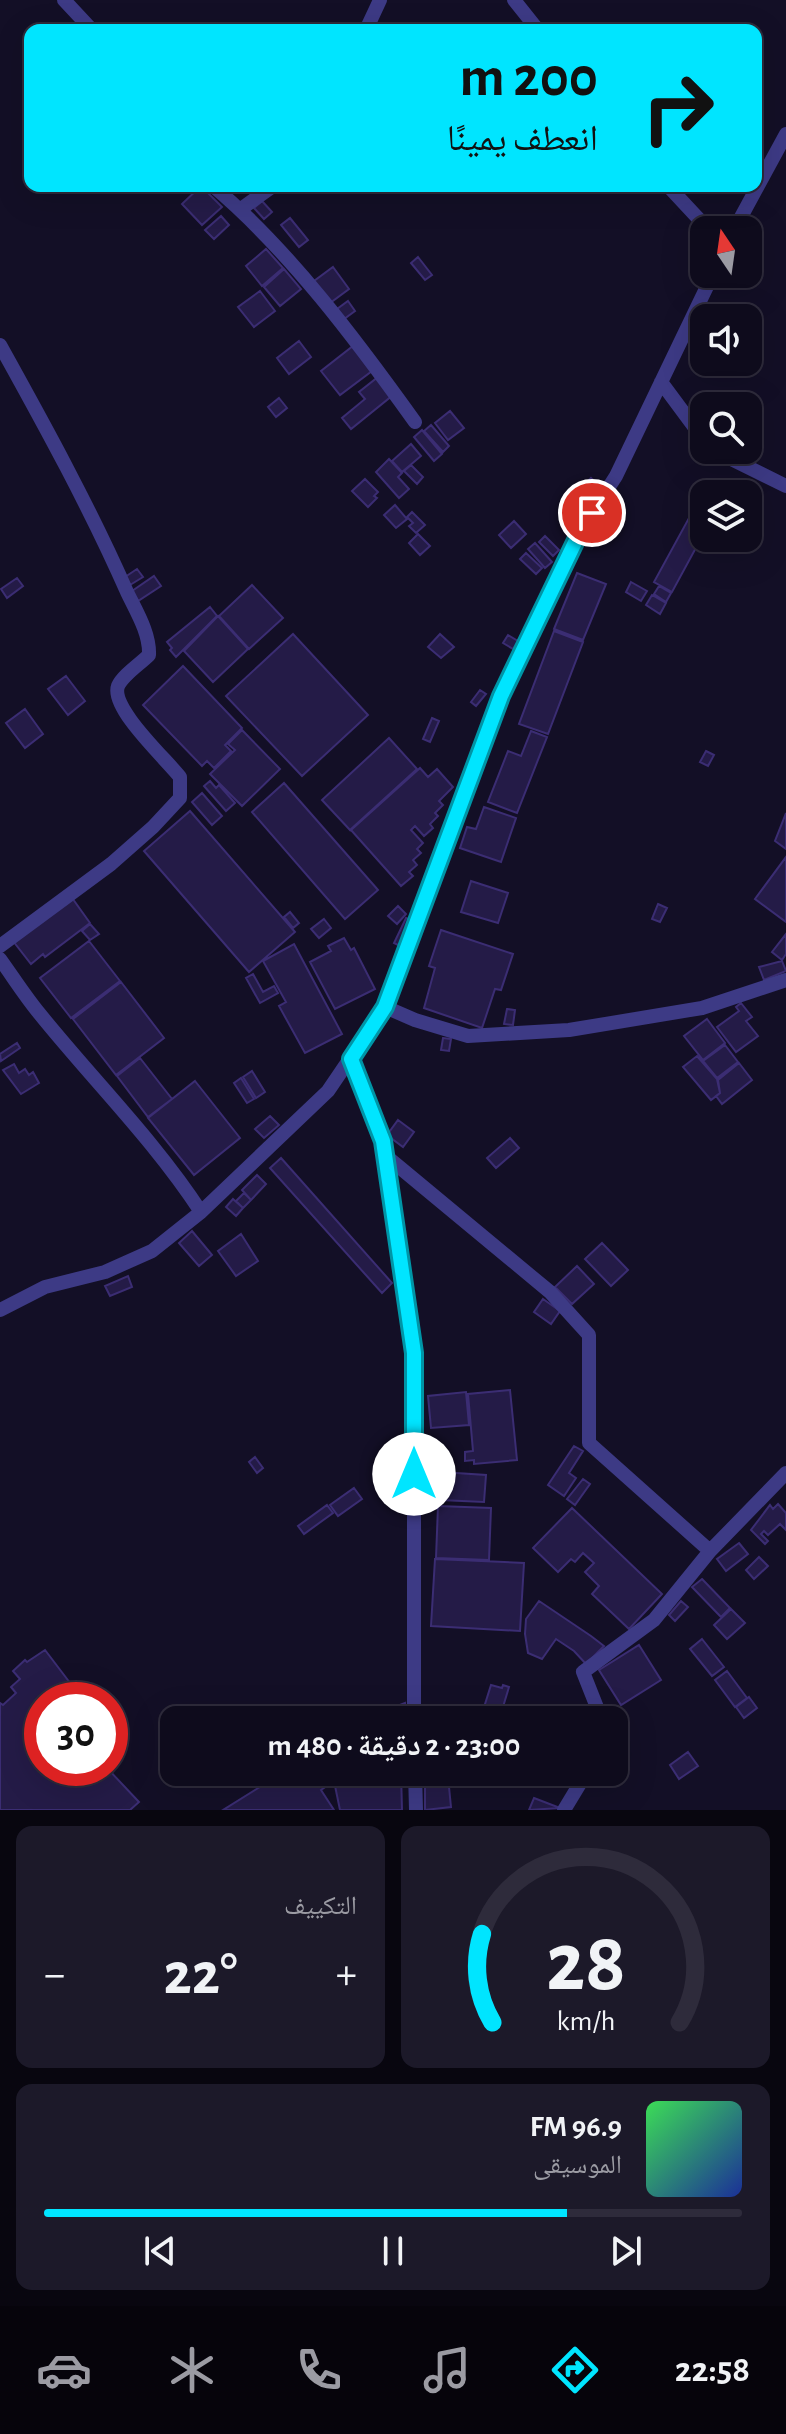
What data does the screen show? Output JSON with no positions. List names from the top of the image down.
{
  "north": "top",
  "page": {
    "turn": ["200 m", "انعطف يمينًا"],
    "limit": "30",
    "trip": "23:00 · 2 دقيقة · 480 m",
    "tile": "التكييف",
    "heat": ["−", "22°", "+"],
    "song": ["96.9 FM", "الموسيقى"],
    "tabs": "22:58",
    "gauge": ["28", "km/h"]
  }
}
